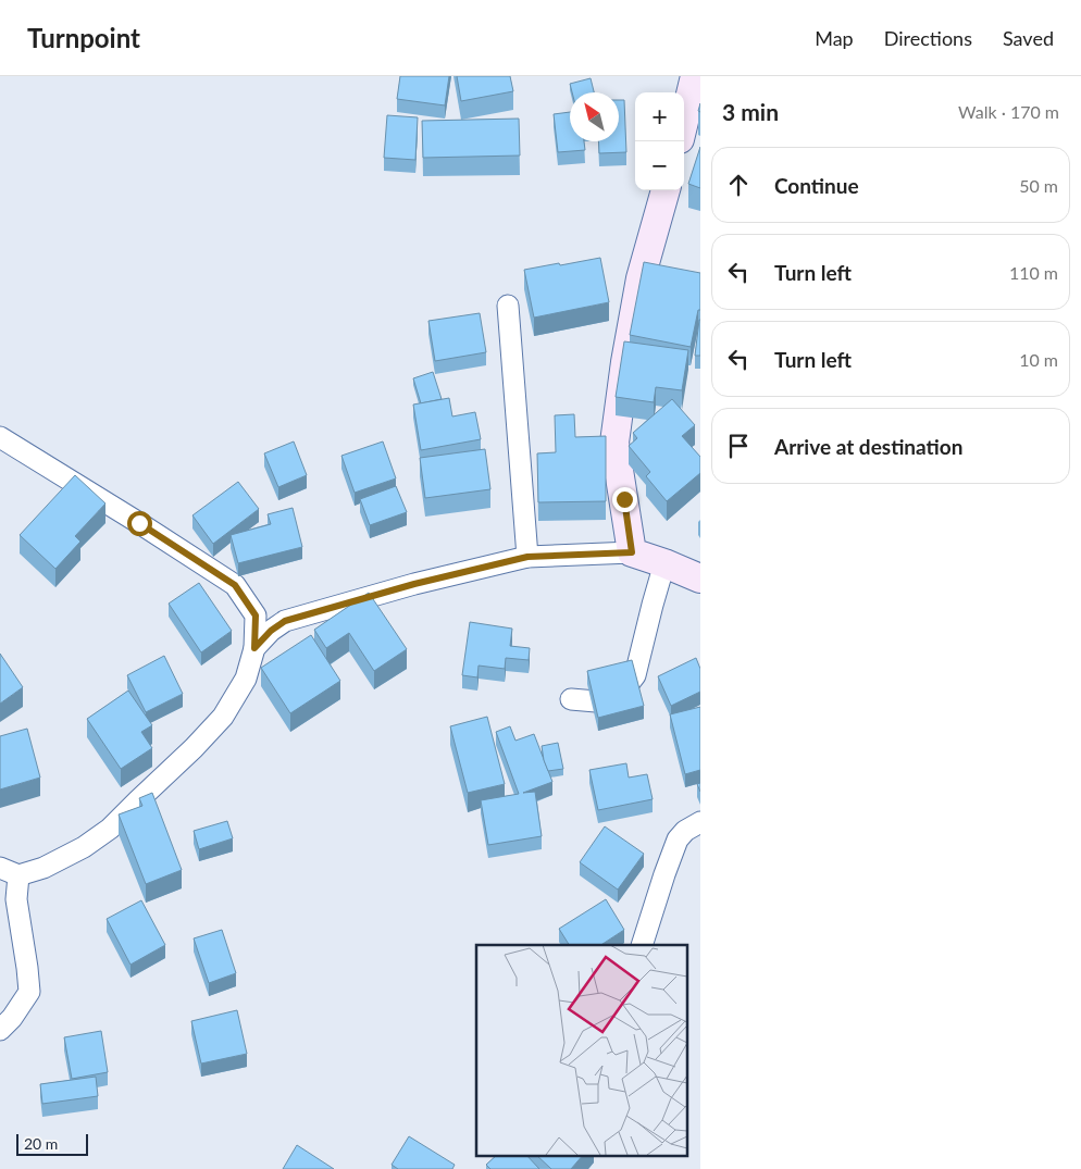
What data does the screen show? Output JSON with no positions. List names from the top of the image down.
{
  "scale_bar": "20 m",
  "north": "top left",
  "page": {
    "header": "Turnpoint",
    "nav": ["Map", "Directions", "Saved"],
    "heading": ["3 min", "Walk · 170 m"],
    "map_buttons": ["+", "−"],
    "list": [
      ["Continue", "50 m"],
      ["Turn left", "110 m"],
      ["Turn left", "10 m"],
      "Arrive at destination"
    ],
    "scale": "20 m"
  }
}
